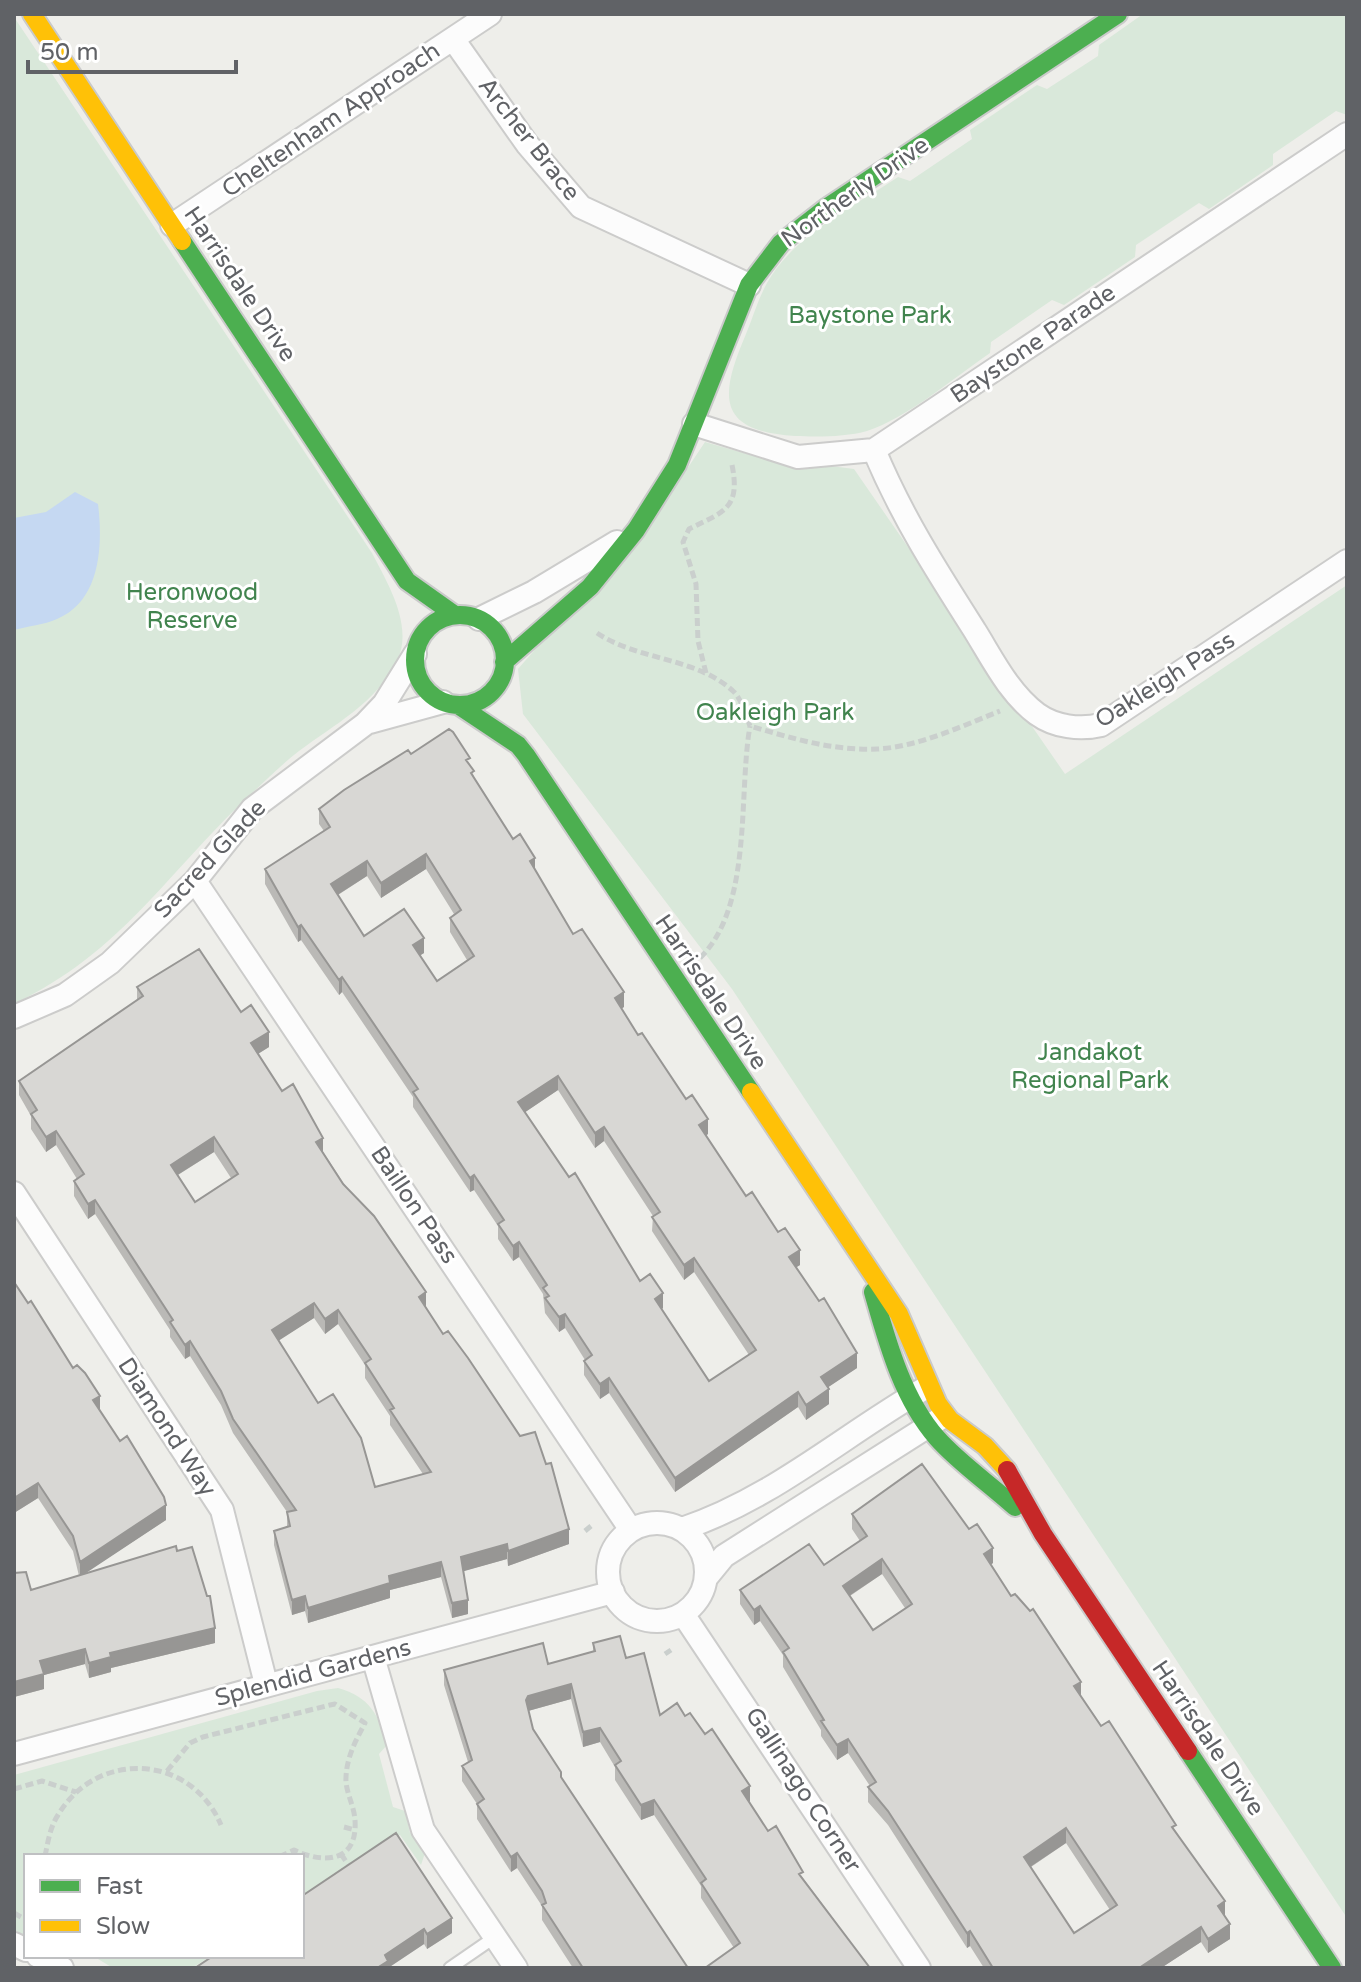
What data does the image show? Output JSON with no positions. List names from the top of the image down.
{
  "streets": {
    "street": [
      "Cheltenham Approach",
      "Archer Brace",
      "Northerly Drive",
      "Harrisdale Drive",
      "Baystone Parade",
      "Oakleigh Pass",
      "Sacred Glade",
      "Baillon Pass",
      "Diamond Way",
      "Splendid Gardens",
      "Gallinago Corner"
    ]
  },
  "crossings": [
    ["Cheltenham Approach", "Archer Brace"],
    ["Cheltenham Approach", "Harrisdale Drive"],
    ["Archer Brace", "Northerly Drive"],
    ["Northerly Drive", "Harrisdale Drive"],
    ["Northerly Drive", "Baystone Parade"],
    ["Northerly Drive", "Sacred Glade"],
    ["Harrisdale Drive", "Sacred Glade"],
    ["Baystone Parade", "Oakleigh Pass"],
    ["Sacred Glade", "Baillon Pass"],
    ["Baillon Pass", "Splendid Gardens"],
    ["Baillon Pass", "Gallinago Corner"],
    ["Diamond Way", "Splendid Gardens"],
    ["Splendid Gardens", "Gallinago Corner"]
  ],
  "parks": [
    "Baystone Park",
    "Heronwood Reserve",
    "Oakleigh Park",
    "Jandakot Regional Park"
  ],
  "legend": ["Fast", "Slow"],
  "scale_bar": "50 m"
}
